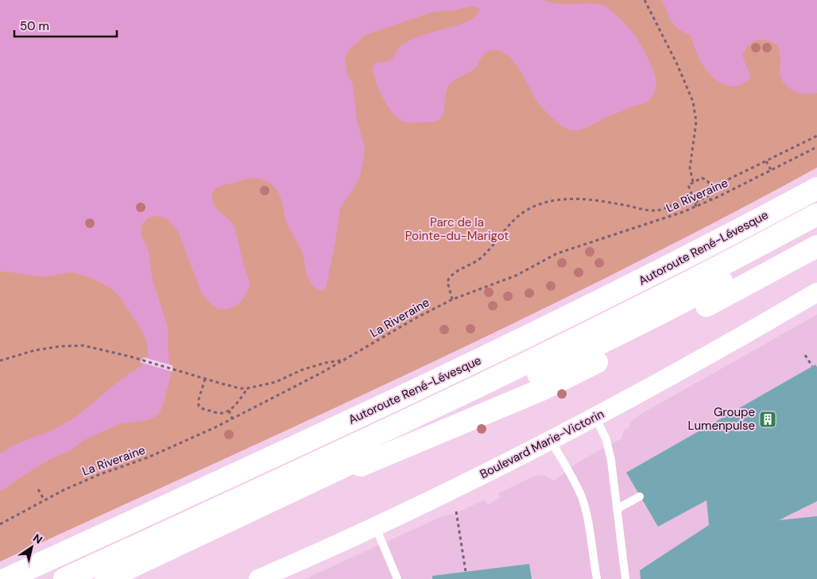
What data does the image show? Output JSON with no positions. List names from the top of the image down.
{
  "streets": {
    "highway": ["Autoroute René-Lévesque"],
    "street": ["Boulevard Marie-Victorin"],
    "path": ["La Riveraine"]
  },
  "parks": ["Parc de la Pointe-du-Marigot"],
  "places": {
    "building": ["Groupe Lumenpulse"]
  },
  "scale_bar": "50 m",
  "north": "top right"
}
